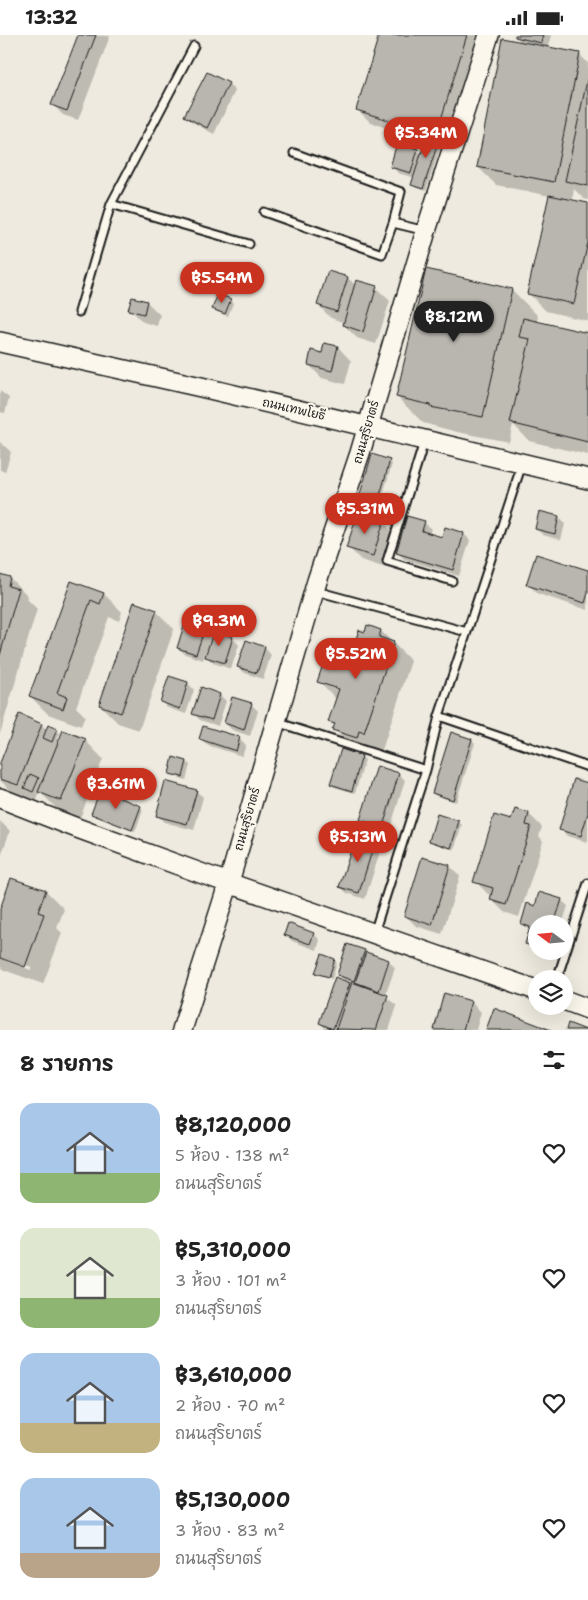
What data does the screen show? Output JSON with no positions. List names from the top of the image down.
{
  "streets": {
    "street": ["ถนนเทพโยธี", "ถนนสุริยาตร์"]
  },
  "crossings": [
    ["ถนนเทพโยธี", "ถนนสุริยาตร์"]
  ],
  "north": "left",
  "page": {
    "status": "13:32",
    "price": [
      "฿5.34M",
      "฿5.54M",
      "฿8.12M",
      "฿5.31M",
      "฿9.3M",
      "฿5.52M",
      "฿3.61M",
      "฿5.13M"
    ],
    "heading": "8 รายการ",
    "list": [
      {
        "name": "฿8,120,000",
        "note": "5 ห้อง · 138 m² · ถนนสุริยาตร์"
      },
      {
        "name": "฿5,310,000",
        "note": "3 ห้อง · 101 m² · ถนนสุริยาตร์"
      },
      {
        "name": "฿3,610,000",
        "note": "2 ห้อง · 70 m² · ถนนสุริยาตร์"
      },
      {
        "name": "฿5,130,000",
        "note": "3 ห้อง · 83 m² · ถนนสุริยาตร์"
      }
    ]
  }
}
